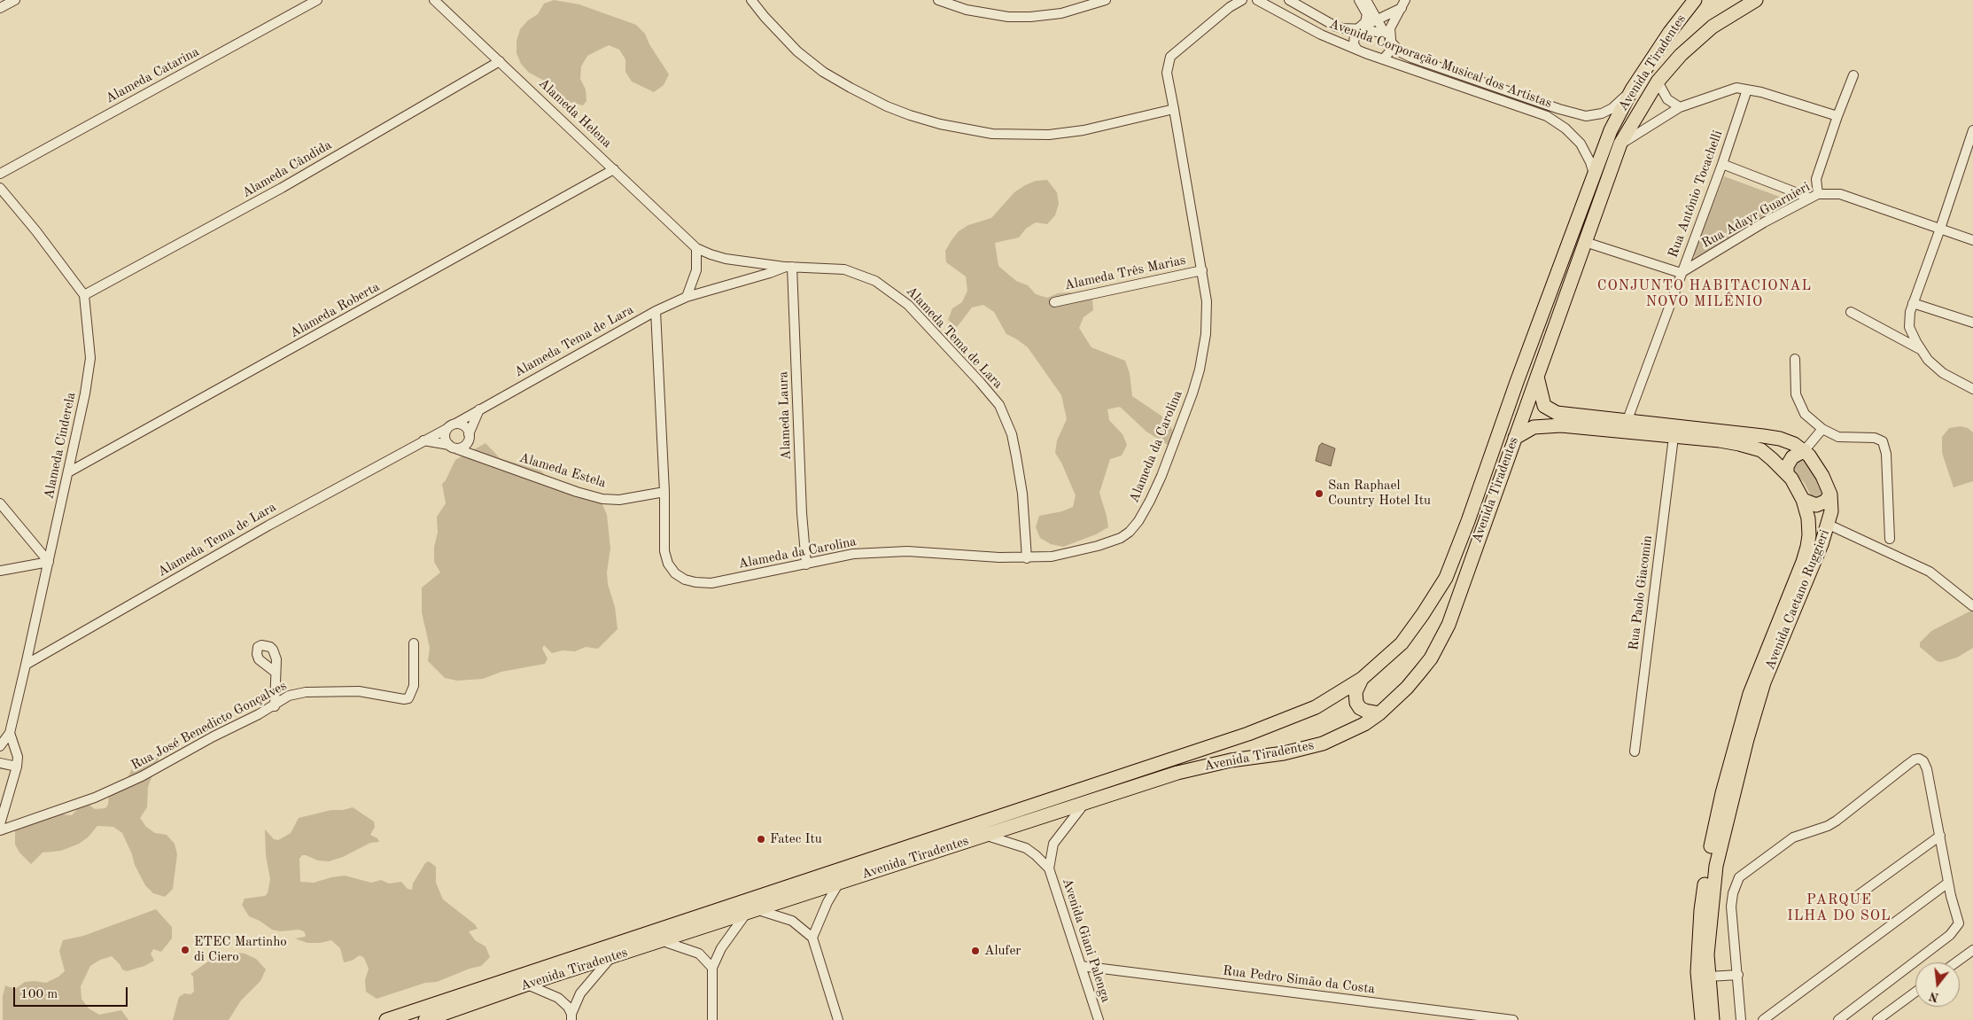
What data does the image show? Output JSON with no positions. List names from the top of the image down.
{
  "streets": {
    "main road": ["Avenida Tiradentes", "Avenida Caetano Ruggieri"],
    "street": [
      "Avenida Corporação Musical dos Artistas",
      "Alameda Catarina",
      "Alameda Helena",
      "Alameda Cândida",
      "Rua Antônio Tocachelli",
      "Rua Adayr Guarnieri",
      "Alameda Três Marias",
      "Alameda Roberta",
      "Alameda Tema de Lara",
      "Alameda Laura",
      "Alameda Cinderela",
      "Alameda da Carolina",
      "Alameda Estela",
      "Rua Paolo Giacomin",
      "Rua José Benedicto Gonçalves",
      "Avenida Giani Palenga",
      "Rua Pedro Simão da Costa"
    ]
  },
  "crossings": [
    ["Avenida Tiradentes", "Avenida Corporação Musical dos Artistas"],
    ["Avenida Tiradentes", "Avenida Caetano Ruggieri"],
    ["Alameda Helena", "Alameda Cândida"],
    ["Alameda Helena", "Alameda Roberta"],
    ["Alameda Helena", "Alameda Tema de Lara"],
    ["Alameda Helena", "Alameda Laura"],
    ["Alameda Cândida", "Alameda Cinderela"],
    ["Rua Antônio Tocachelli", "Rua Adayr Guarnieri"],
    ["Rua Antônio Tocachelli", "Avenida Caetano Ruggieri"],
    ["Alameda Três Marias", "Alameda da Carolina"],
    ["Alameda Roberta", "Alameda Cinderela"],
    ["Alameda Tema de Lara", "Alameda Laura"],
    ["Alameda Tema de Lara", "Alameda Cinderela"],
    ["Alameda Tema de Lara", "Alameda da Carolina"],
    ["Alameda Tema de Lara", "Alameda Estela"],
    ["Alameda Laura", "Alameda da Carolina"],
    ["Alameda da Carolina", "Alameda Estela"],
    ["Rua Paolo Giacomin", "Avenida Caetano Ruggieri"],
    ["Avenida Giani Palenga", "Rua Pedro Simão da Costa"]
  ],
  "districts": ["CONJUNTO HABITACIONAL NOVO MILÊNIO", "PARQUE ILHA DO SOL"],
  "places": [
    "San Raphael Country Hotel Itu",
    "Fatec Itu",
    "ETEC Martinho di Ciero",
    "Alufer"
  ],
  "scale_bar": "100 m",
  "north": "bottom"
}
